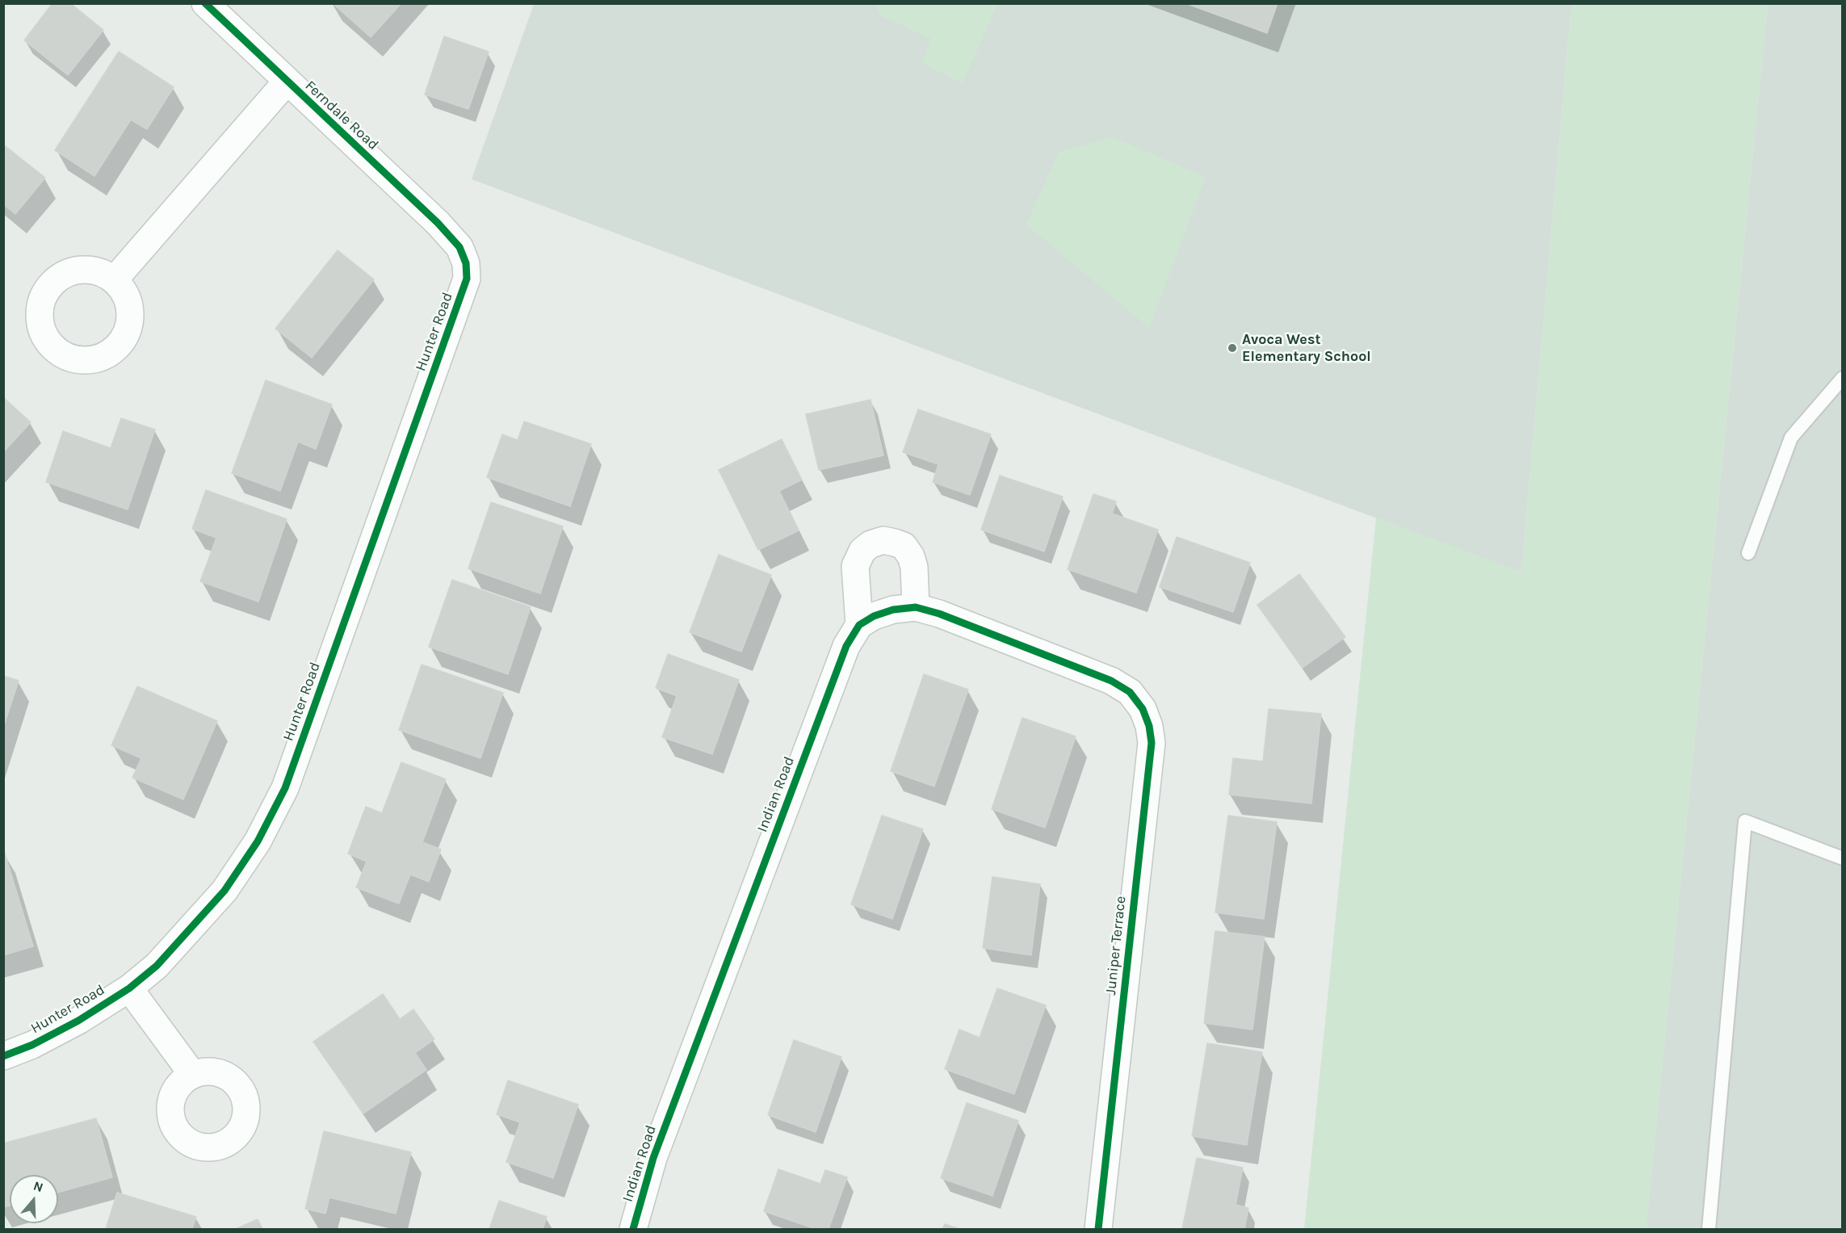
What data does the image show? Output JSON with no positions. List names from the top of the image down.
{
  "streets": {
    "street": [
      "Ferndale Road",
      "Hunter Road",
      "Indian Road",
      "Juniper Terrace"
    ]
  },
  "crossings": [
    ["Ferndale Road", "Hunter Road"]
  ],
  "places": ["Avoca West Elementary School"],
  "north": "top"
}
